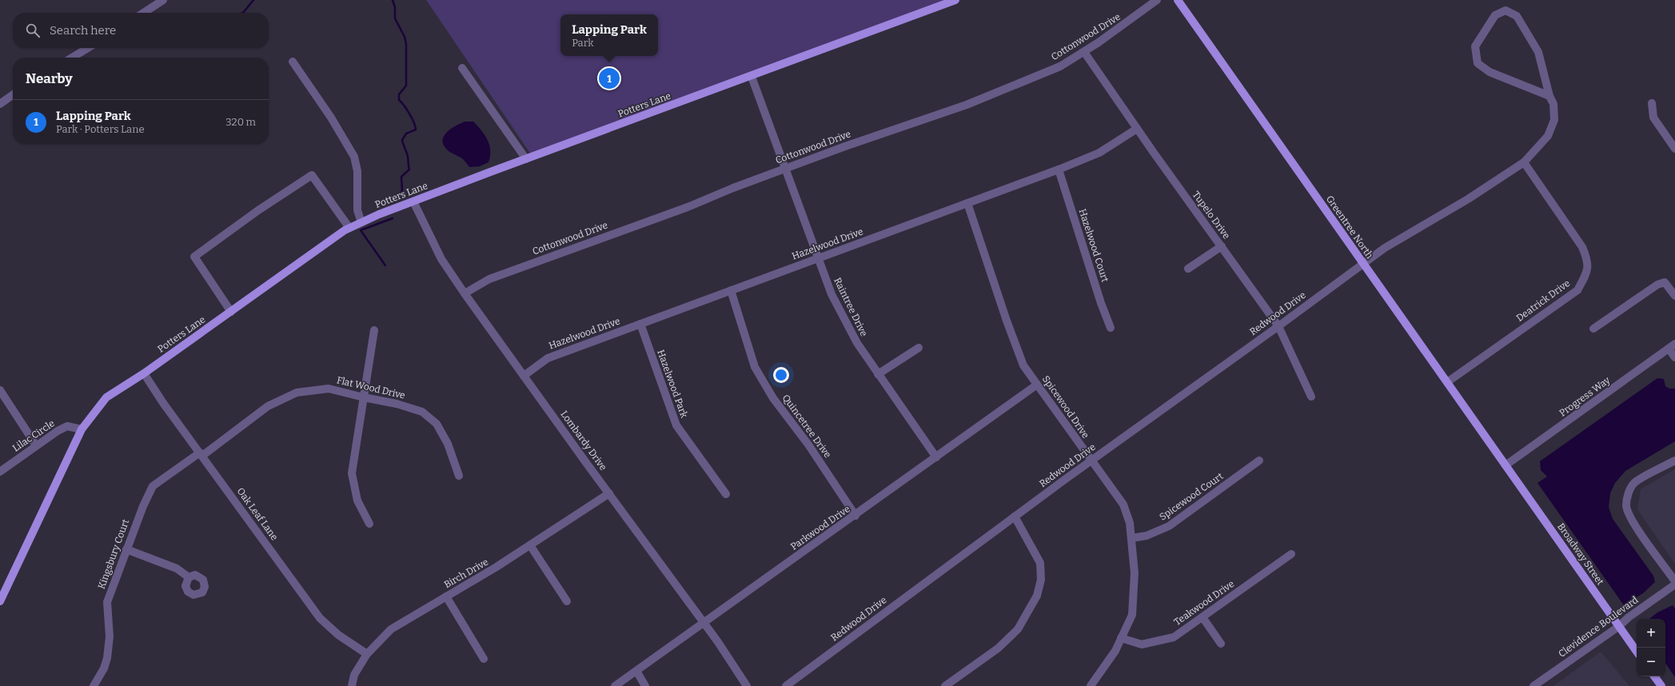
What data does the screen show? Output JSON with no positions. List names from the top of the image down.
{
  "streets": {
    "main road": ["Potters Lane", "Greentree North", "Broadway Street"],
    "street": [
      "Cottonwood Drive",
      "Tupelo Drive",
      "Hazelwood Drive",
      "Hazelwood Court",
      "Deatrick Drive",
      "Raintree Drive",
      "Redwood Drive",
      "Hazelwood Park",
      "Flat Wood Drive",
      "Progress Way",
      "Spicewood Drive",
      "Quincetree Drive",
      "Lilac Circle",
      "Lombardy Drive",
      "Spicewood Court",
      "Oak Leaf Lane",
      "Parkwood Drive",
      "Kingsbury Court",
      "Birch Drive",
      "Teakwood Drive",
      "Clevidence Boulevard"
    ]
  },
  "crossings": [
    ["Cottonwood Drive", "Tupelo Drive"],
    ["Cottonwood Drive", "Raintree Drive"],
    ["Cottonwood Drive", "Lombardy Drive"],
    ["Potters Lane", "Raintree Drive"],
    ["Potters Lane", "Lilac Circle"],
    ["Potters Lane", "Lombardy Drive"],
    ["Potters Lane", "Oak Leaf Lane"],
    ["Tupelo Drive", "Hazelwood Drive"],
    ["Tupelo Drive", "Redwood Drive"],
    ["Greentree North", "Deatrick Drive"],
    ["Greentree North", "Redwood Drive"],
    ["Greentree North", "Progress Way"],
    ["Greentree North", "Broadway Street"],
    ["Hazelwood Drive", "Hazelwood Court"],
    ["Hazelwood Drive", "Raintree Drive"],
    ["Hazelwood Drive", "Hazelwood Park"],
    ["Hazelwood Drive", "Spicewood Drive"],
    ["Hazelwood Drive", "Quincetree Drive"],
    ["Hazelwood Drive", "Lombardy Drive"],
    ["Deatrick Drive", "Redwood Drive"],
    ["Raintree Drive", "Parkwood Drive"],
    ["Redwood Drive", "Spicewood Drive"],
    ["Flat Wood Drive", "Oak Leaf Lane"],
    ["Flat Wood Drive", "Kingsbury Court"],
    ["Progress Way", "Broadway Street"],
    ["Spicewood Drive", "Spicewood Court"],
    ["Spicewood Drive", "Parkwood Drive"],
    ["Spicewood Drive", "Teakwood Drive"],
    ["Quincetree Drive", "Parkwood Drive"],
    ["Lombardy Drive", "Parkwood Drive"],
    ["Lombardy Drive", "Birch Drive"],
    ["Oak Leaf Lane", "Kingsbury Court"],
    ["Oak Leaf Lane", "Birch Drive"],
    ["Broadway Street", "Clevidence Boulevard"]
  ],
  "page": {
    "search": "Search here",
    "popup": ["Lapping Park", "Park"],
    "heading": "Nearby",
    "pins": "1",
    "list": [
      {
        "mark": "1",
        "name": "Lapping Park",
        "note": "Park · Potters Lane",
        "value": "320 m"
      }
    ],
    "map_buttons": ["+", "−"]
  }
}
